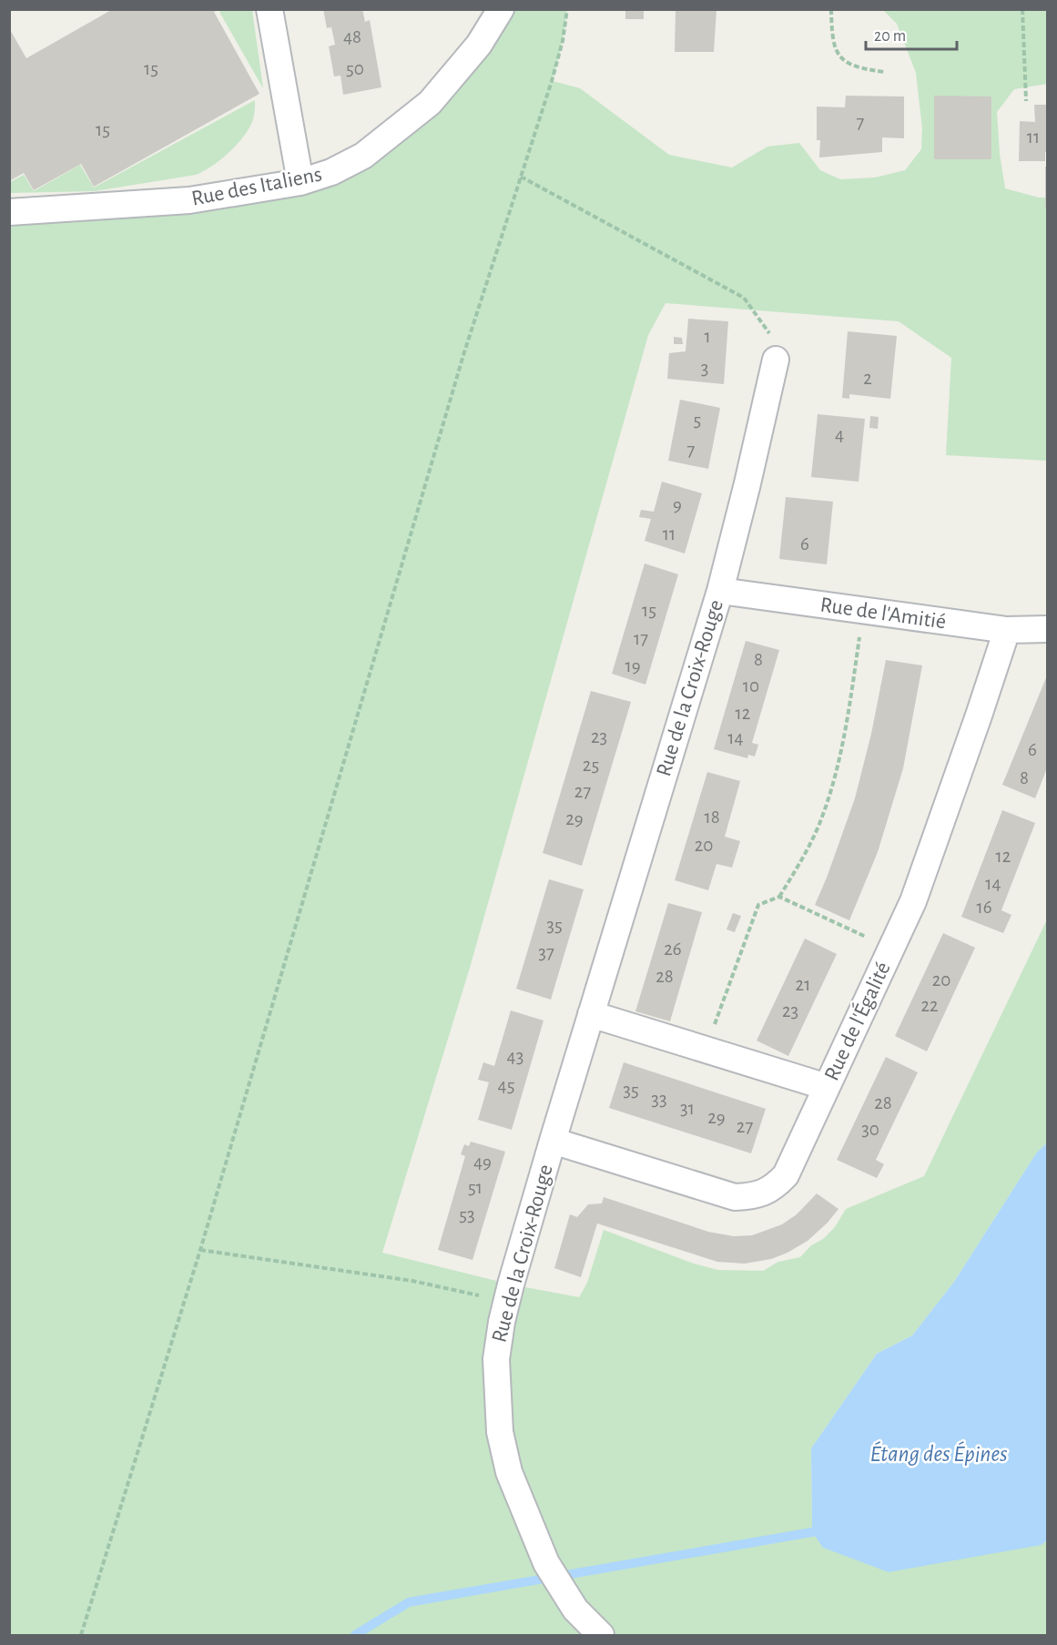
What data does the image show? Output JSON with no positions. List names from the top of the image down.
{
  "streets": {
    "street": [
      "Rue des Italiens",
      "Rue de l'Amitié",
      "Rue de la Croix-Rouge",
      "Rue de l'Égalité"
    ]
  },
  "crossings": [
    ["Rue de l'Amitié", "Rue de la Croix-Rouge"],
    ["Rue de l'Amitié", "Rue de l'Égalité"],
    ["Rue de la Croix-Rouge", "Rue de l'Égalité"]
  ],
  "water": ["Étang des Épines"],
  "house_numbers": [
    "48",
    "15",
    "50",
    "7",
    "15",
    "11",
    "1",
    "3",
    "2",
    "5",
    "4",
    "7",
    "9",
    "11",
    "6",
    "15",
    "17",
    "8",
    "19",
    "10",
    "12",
    "23",
    "14",
    "6",
    "25",
    "8",
    "27",
    "18",
    "29",
    "20",
    "12",
    "14",
    "16",
    "35",
    "26",
    "37",
    "28",
    "20",
    "21",
    "22",
    "23",
    "43",
    "45",
    "35",
    "33",
    "28",
    "31",
    "29",
    "27",
    "30",
    "49",
    "51",
    "53"
  ],
  "scale_bar": "20 m"
}
